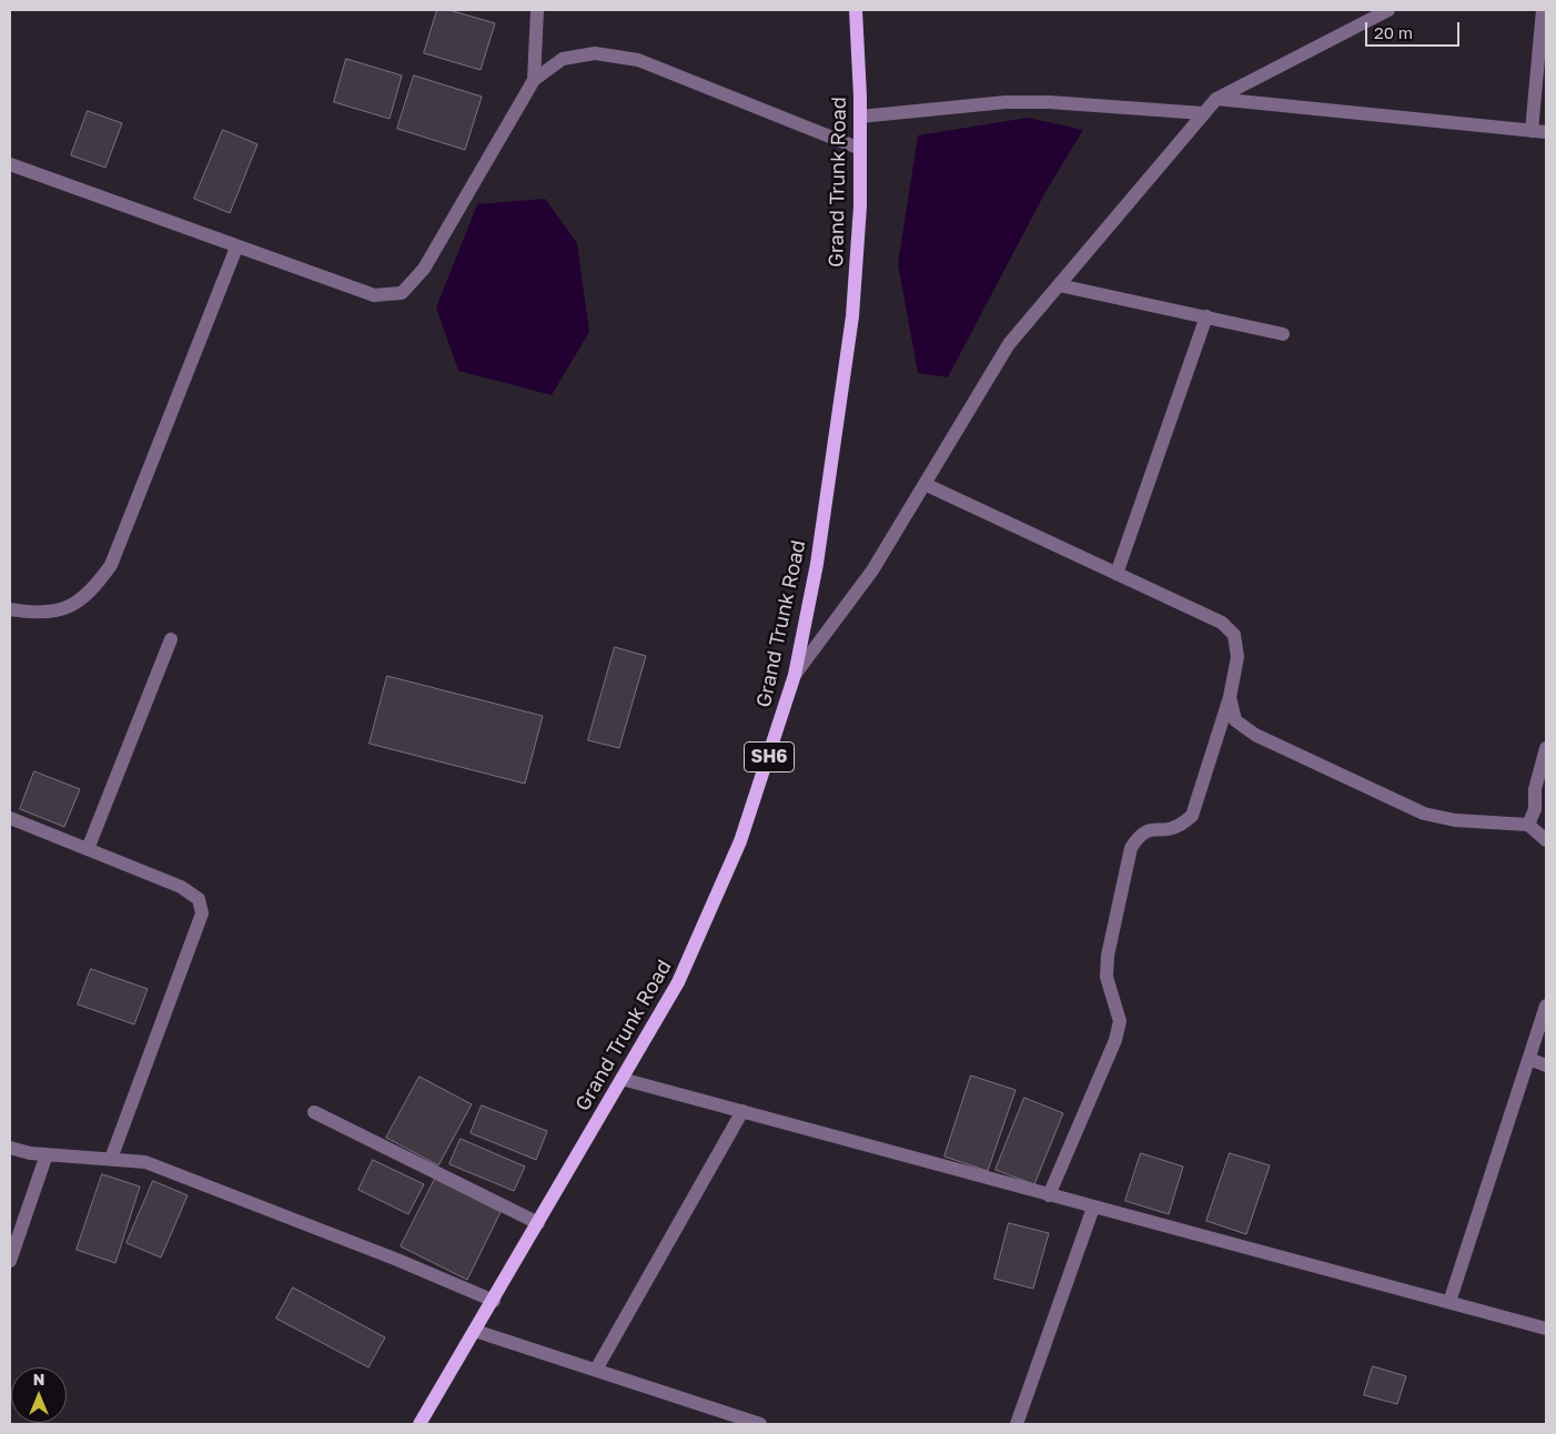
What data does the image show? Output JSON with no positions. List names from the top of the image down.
{
  "streets": {
    "main road": ["Grand Trunk Road", "SH6"]
  },
  "scale_bar": "20 m",
  "north": "top"
}
